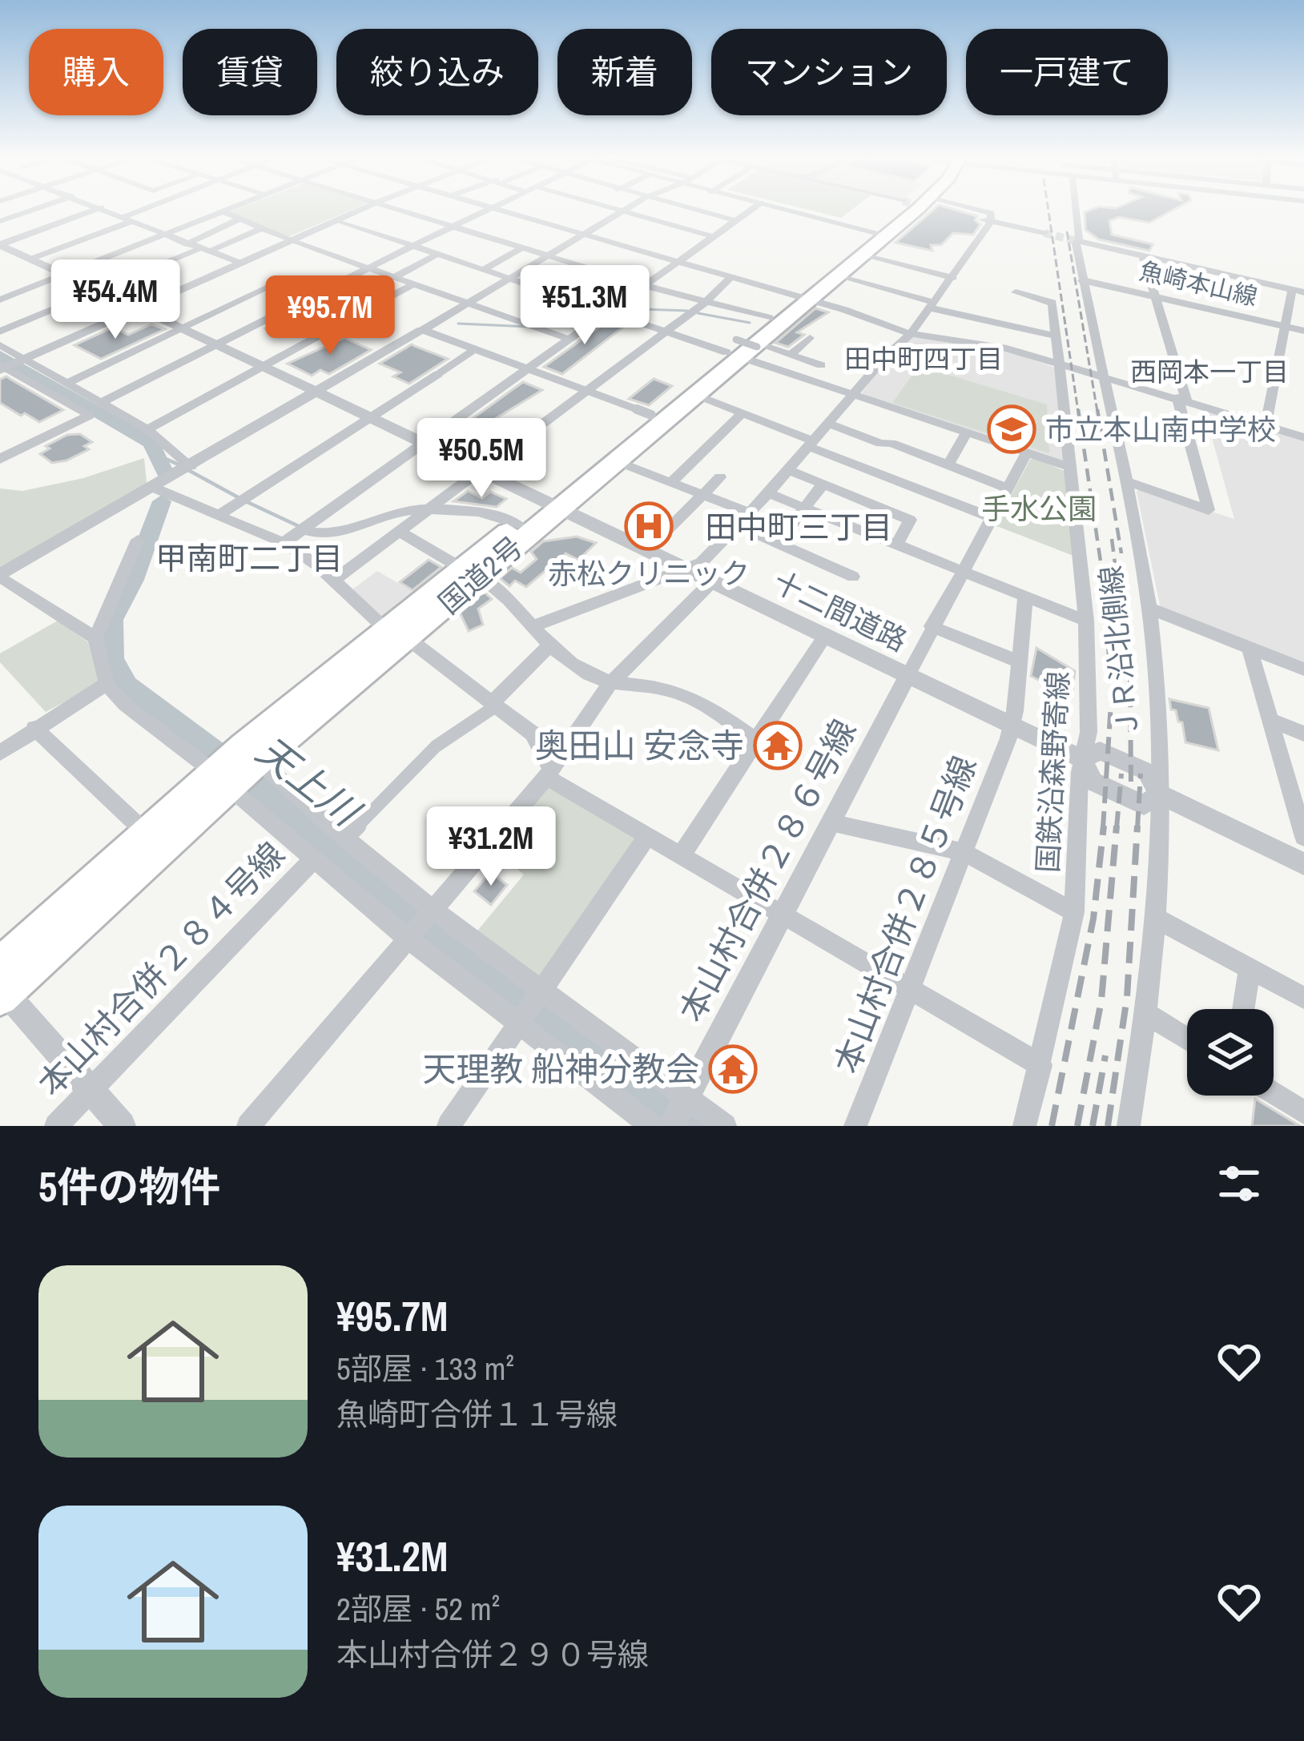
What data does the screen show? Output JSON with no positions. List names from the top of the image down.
{
  "streets": {
    "highway": ["国道2号"],
    "street": [
      "魚崎本山線",
      "十二間道路",
      "ＪＲ沿北側線",
      "国鉄沿森野寄線",
      "本山村合併２８６号線",
      "本山村合併２８５号線",
      "本山村合併２８４号線"
    ]
  },
  "crossings": [
    ["魚崎本山線", "ＪＲ沿北側線"],
    ["国道2号", "十二間道路"],
    ["十二間道路", "ＪＲ沿北側線"],
    ["十二間道路", "国鉄沿森野寄線"],
    ["十二間道路", "本山村合併２８６号線"],
    ["十二間道路", "本山村合併２８５号線"]
  ],
  "districts": [
    "田中町四丁目",
    "西岡本一丁目",
    "田中町三丁目",
    "甲南町二丁目"
  ],
  "water": ["天上川"],
  "parks": ["手水公園"],
  "places": {
    "school or university": ["市立本山南中学校"],
    "hospital": ["赤松クリニック"],
    "temple": ["奥田山 安念寺", "天理教 船神分教会"]
  },
  "page": {
    "chip": [
      "購入",
      "賃貸",
      "絞り込み",
      "新着",
      "マンション",
      "一戸建て"
    ],
    "price": [
      "¥54.4M",
      "¥51.3M",
      "¥95.7M",
      "¥50.5M",
      "¥31.2M"
    ],
    "heading": "5件の物件",
    "list": [
      {
        "name": "¥95.7M",
        "note": "5部屋 · 133 m² · 魚崎町合併１１号線"
      },
      {
        "name": "¥31.2M",
        "note": "2部屋 · 52 m² · 本山村合併２９０号線"
      }
    ]
  }
}
